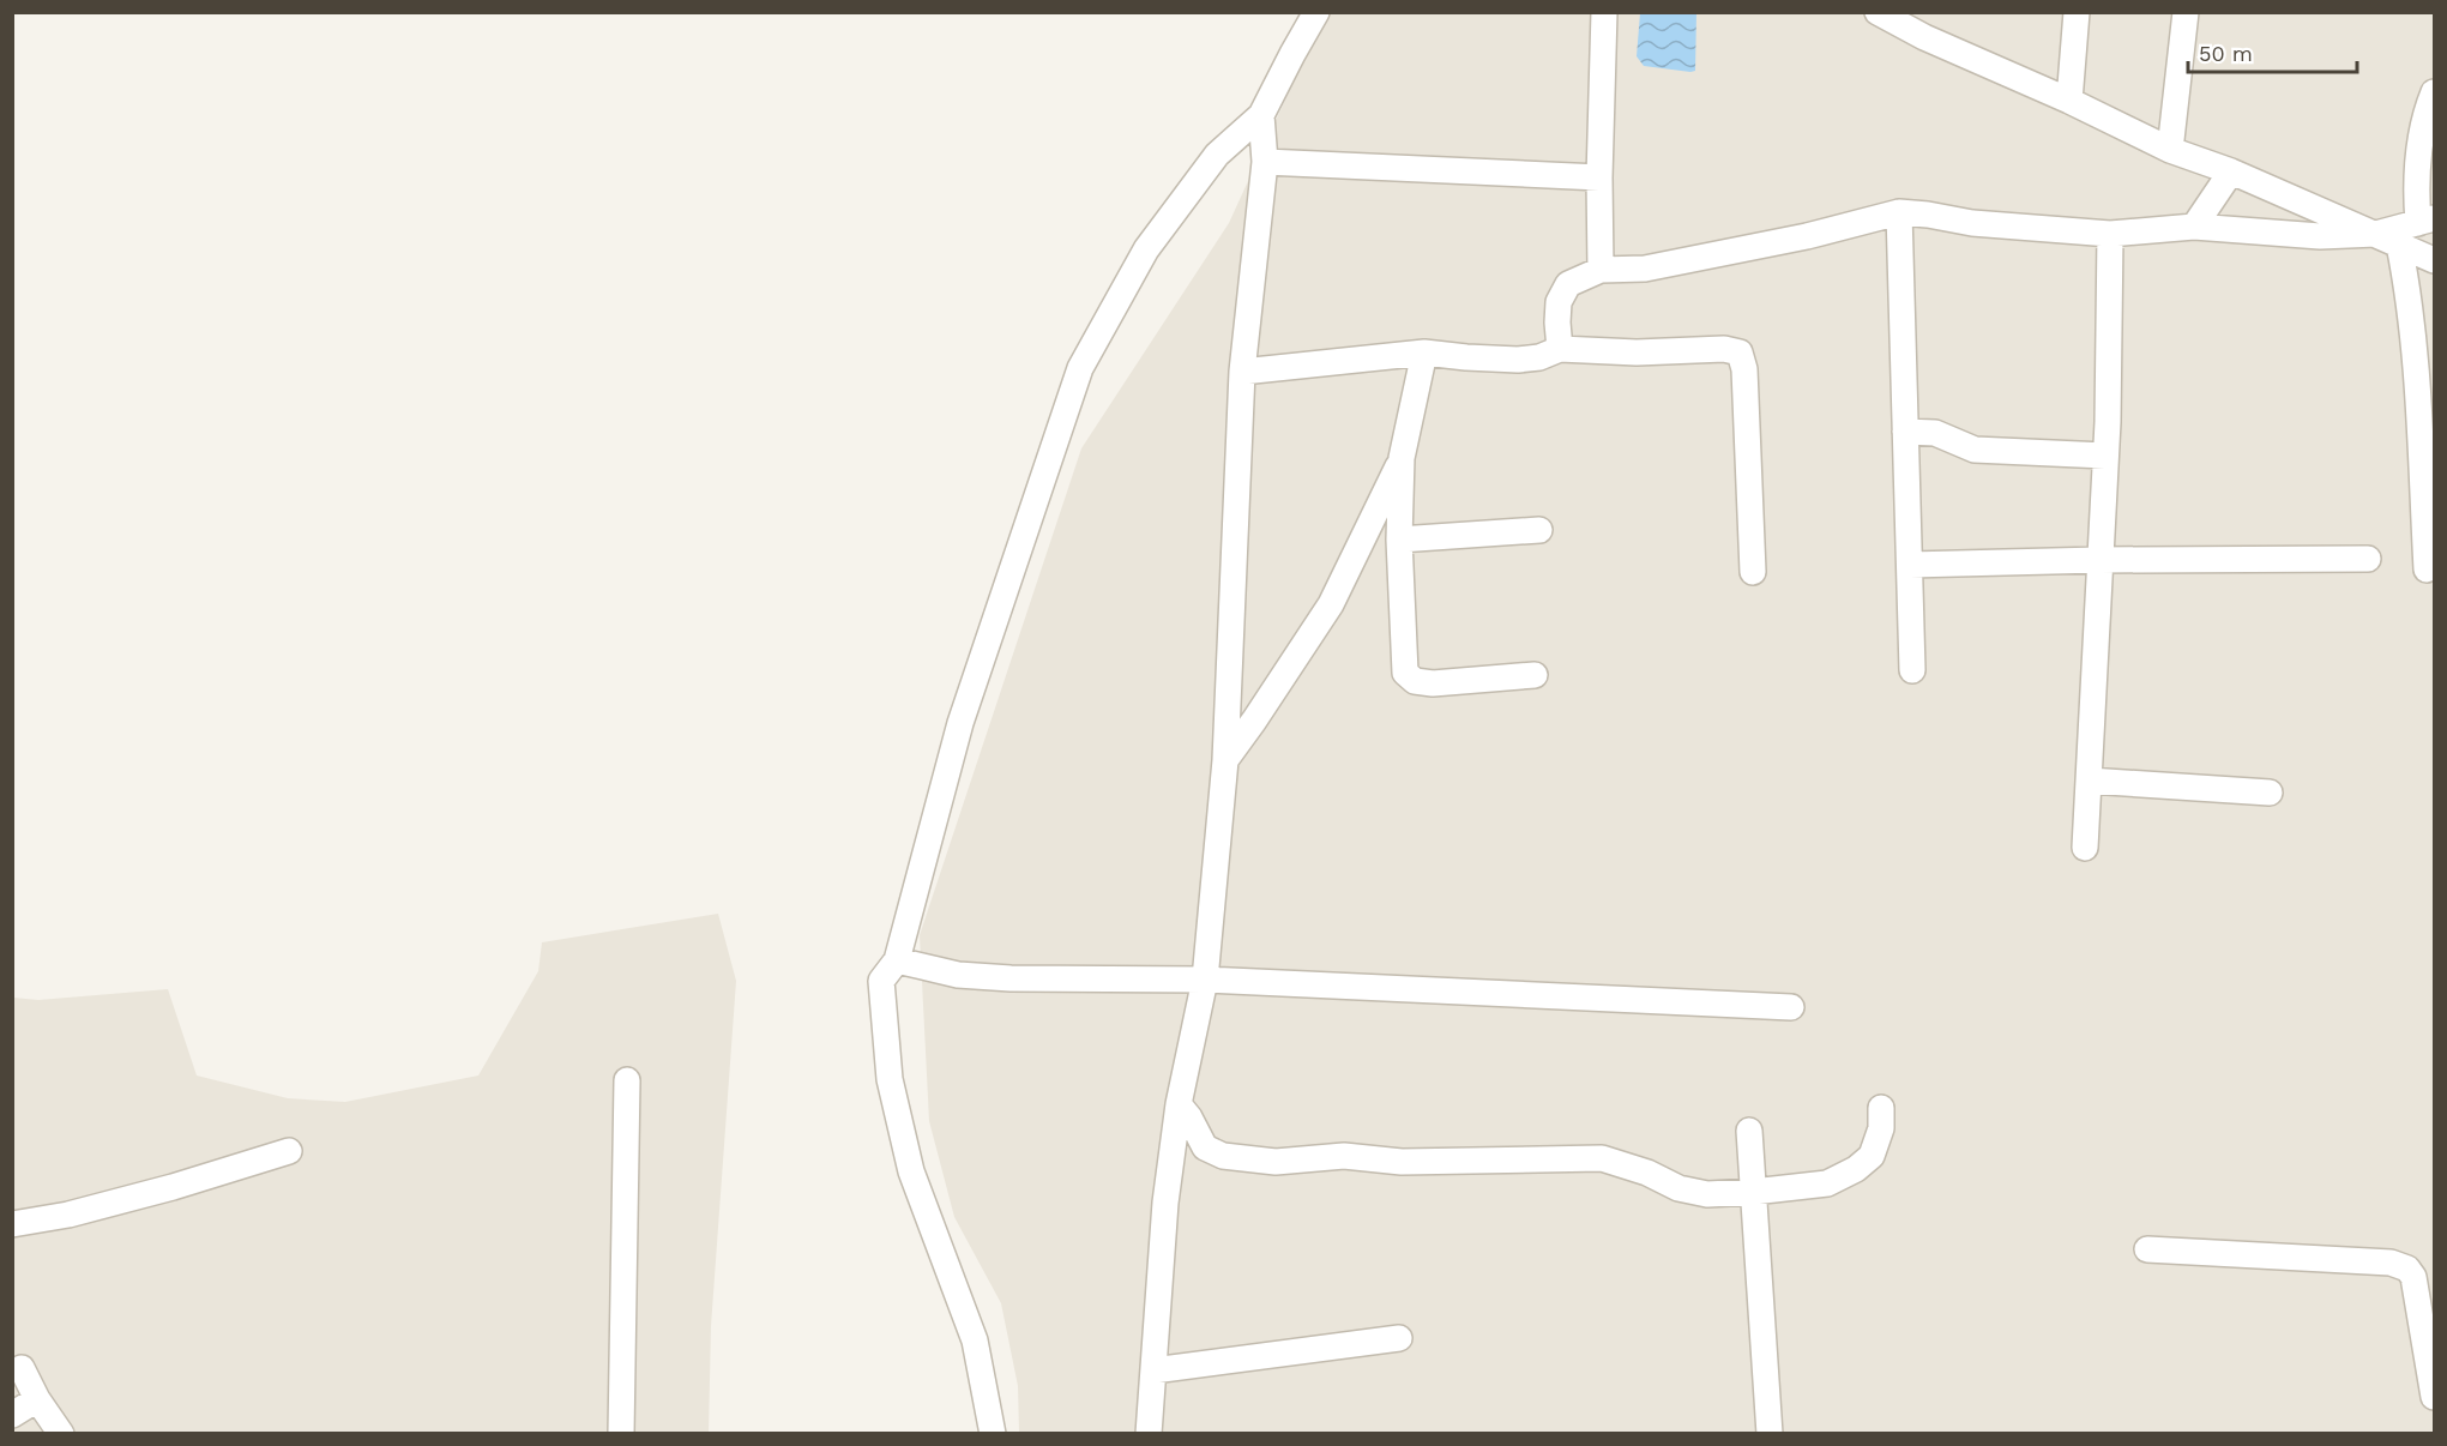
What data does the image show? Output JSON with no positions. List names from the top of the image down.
{
  "scale_bar": "50 m"
}
